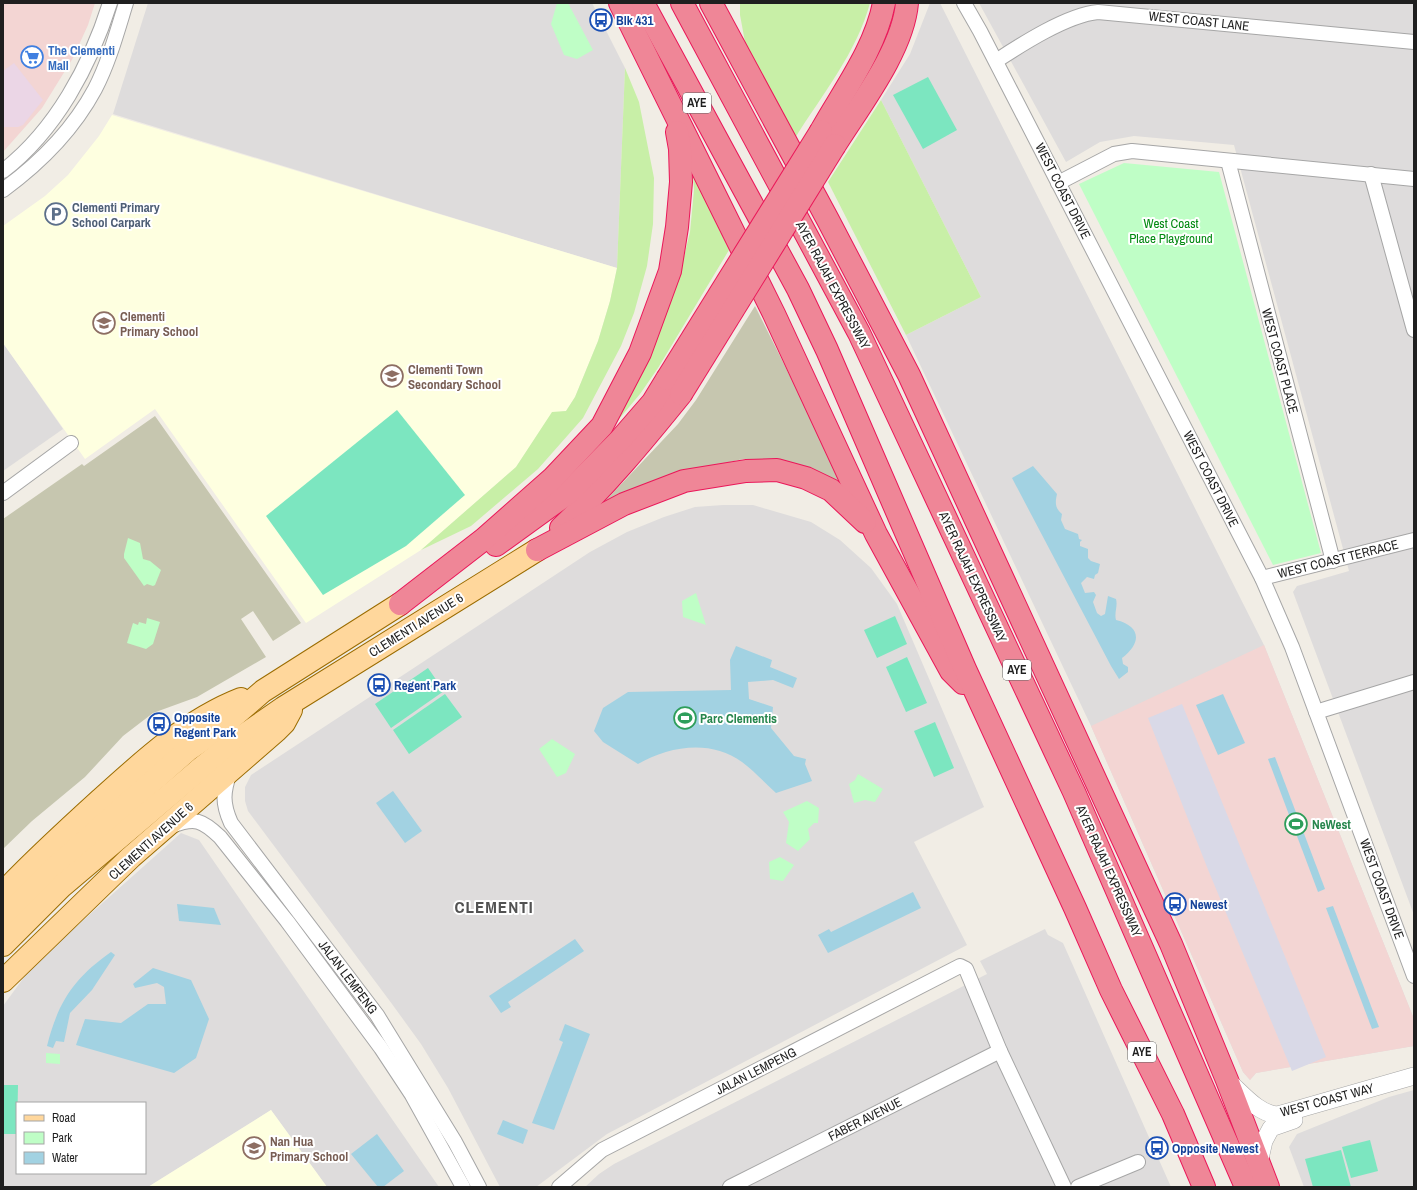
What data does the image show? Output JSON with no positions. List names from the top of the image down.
{
  "streets": {
    "highway": ["AYE", "AYER RAJAH EXPRESSWAY"],
    "main road": ["CLEMENTI AVENUE 6"],
    "street": [
      "WEST COAST LANE",
      "WEST COAST DRIVE",
      "WEST COAST PLACE",
      "WEST COAST TERRACE",
      "JALAN LEMPENG",
      "WEST COAST WAY",
      "FABER AVENUE"
    ]
  },
  "crossings": [
    ["WEST COAST LANE", "WEST COAST DRIVE"],
    ["WEST COAST DRIVE", "WEST COAST TERRACE"],
    ["WEST COAST PLACE", "WEST COAST TERRACE"],
    ["CLEMENTI AVENUE 6", "JALAN LEMPENG"],
    ["JALAN LEMPENG", "FABER AVENUE"]
  ],
  "districts": ["CLEMENTI"],
  "parks": ["West Coast Place Playground"],
  "places": {
    "bus stop": [
      "Blk 431",
      "Regent Park",
      "Opposite Regent Park",
      "Newest",
      "Opposite Newest"
    ],
    "supermarket": ["The Clementi Mall"],
    "parking": ["Clementi Primary School Carpark"],
    "school or university": ["Clementi Primary School", "Clementi Town Secondary School", "Nan Hua Primary School"],
    "sports": ["Parc Clementis", "NeWest"]
  },
  "legend": ["Road", "Park", "Water"]
}
